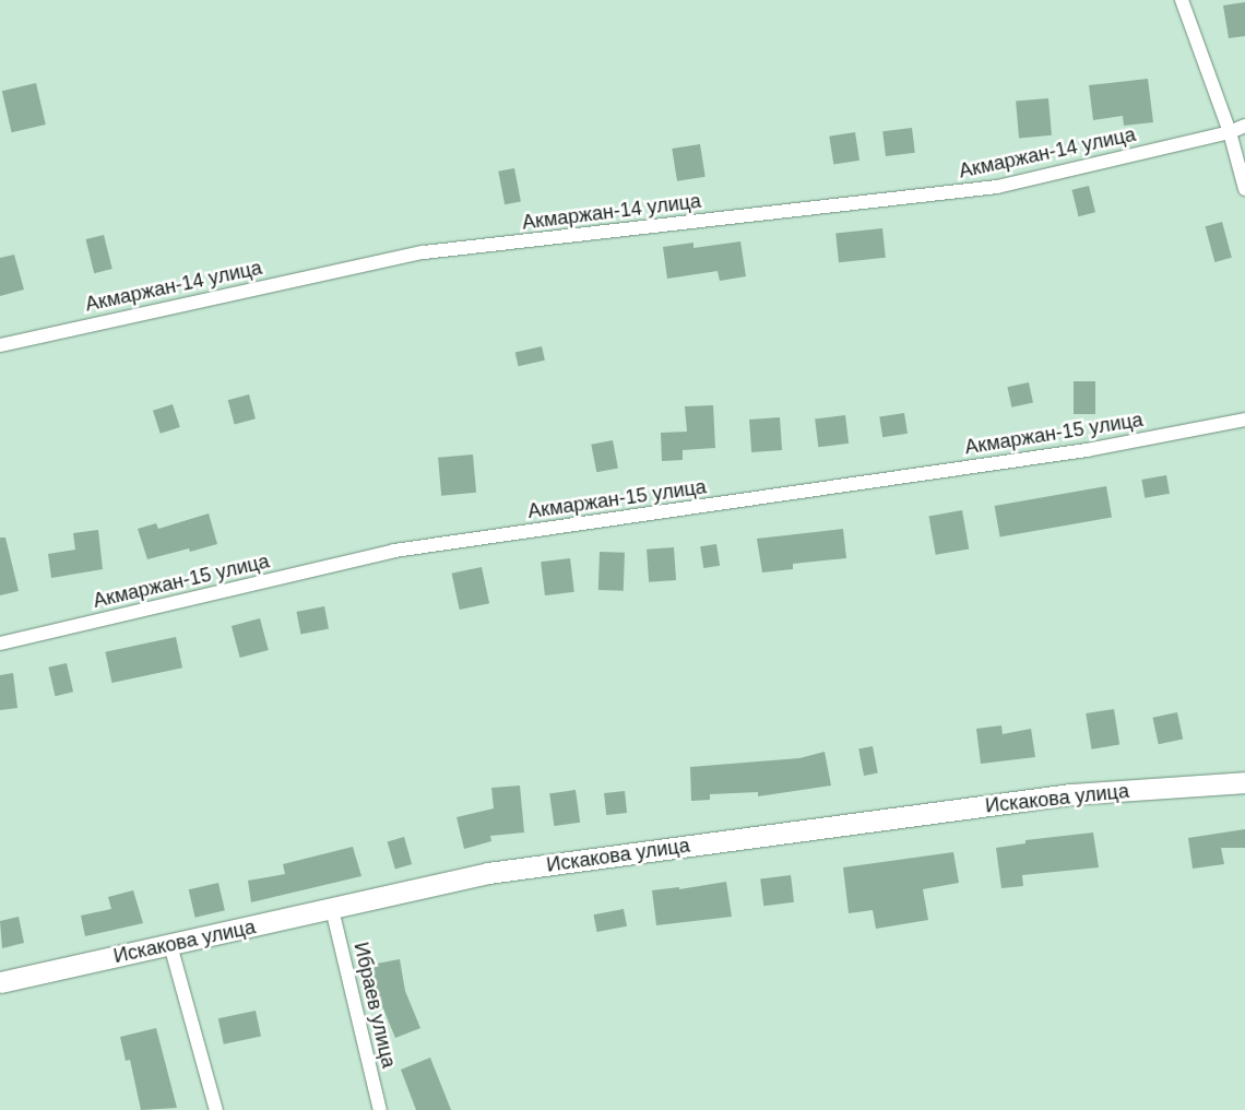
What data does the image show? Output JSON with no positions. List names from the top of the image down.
{
  "streets": {
    "street": [
      "Акмаржан-14 улица",
      "Акмаржан-15 улица",
      "Искакова улица",
      "Ибраев улица"
    ]
  },
  "crossings": [
    ["Искакова улица", "Ибраев улица"]
  ]
}
